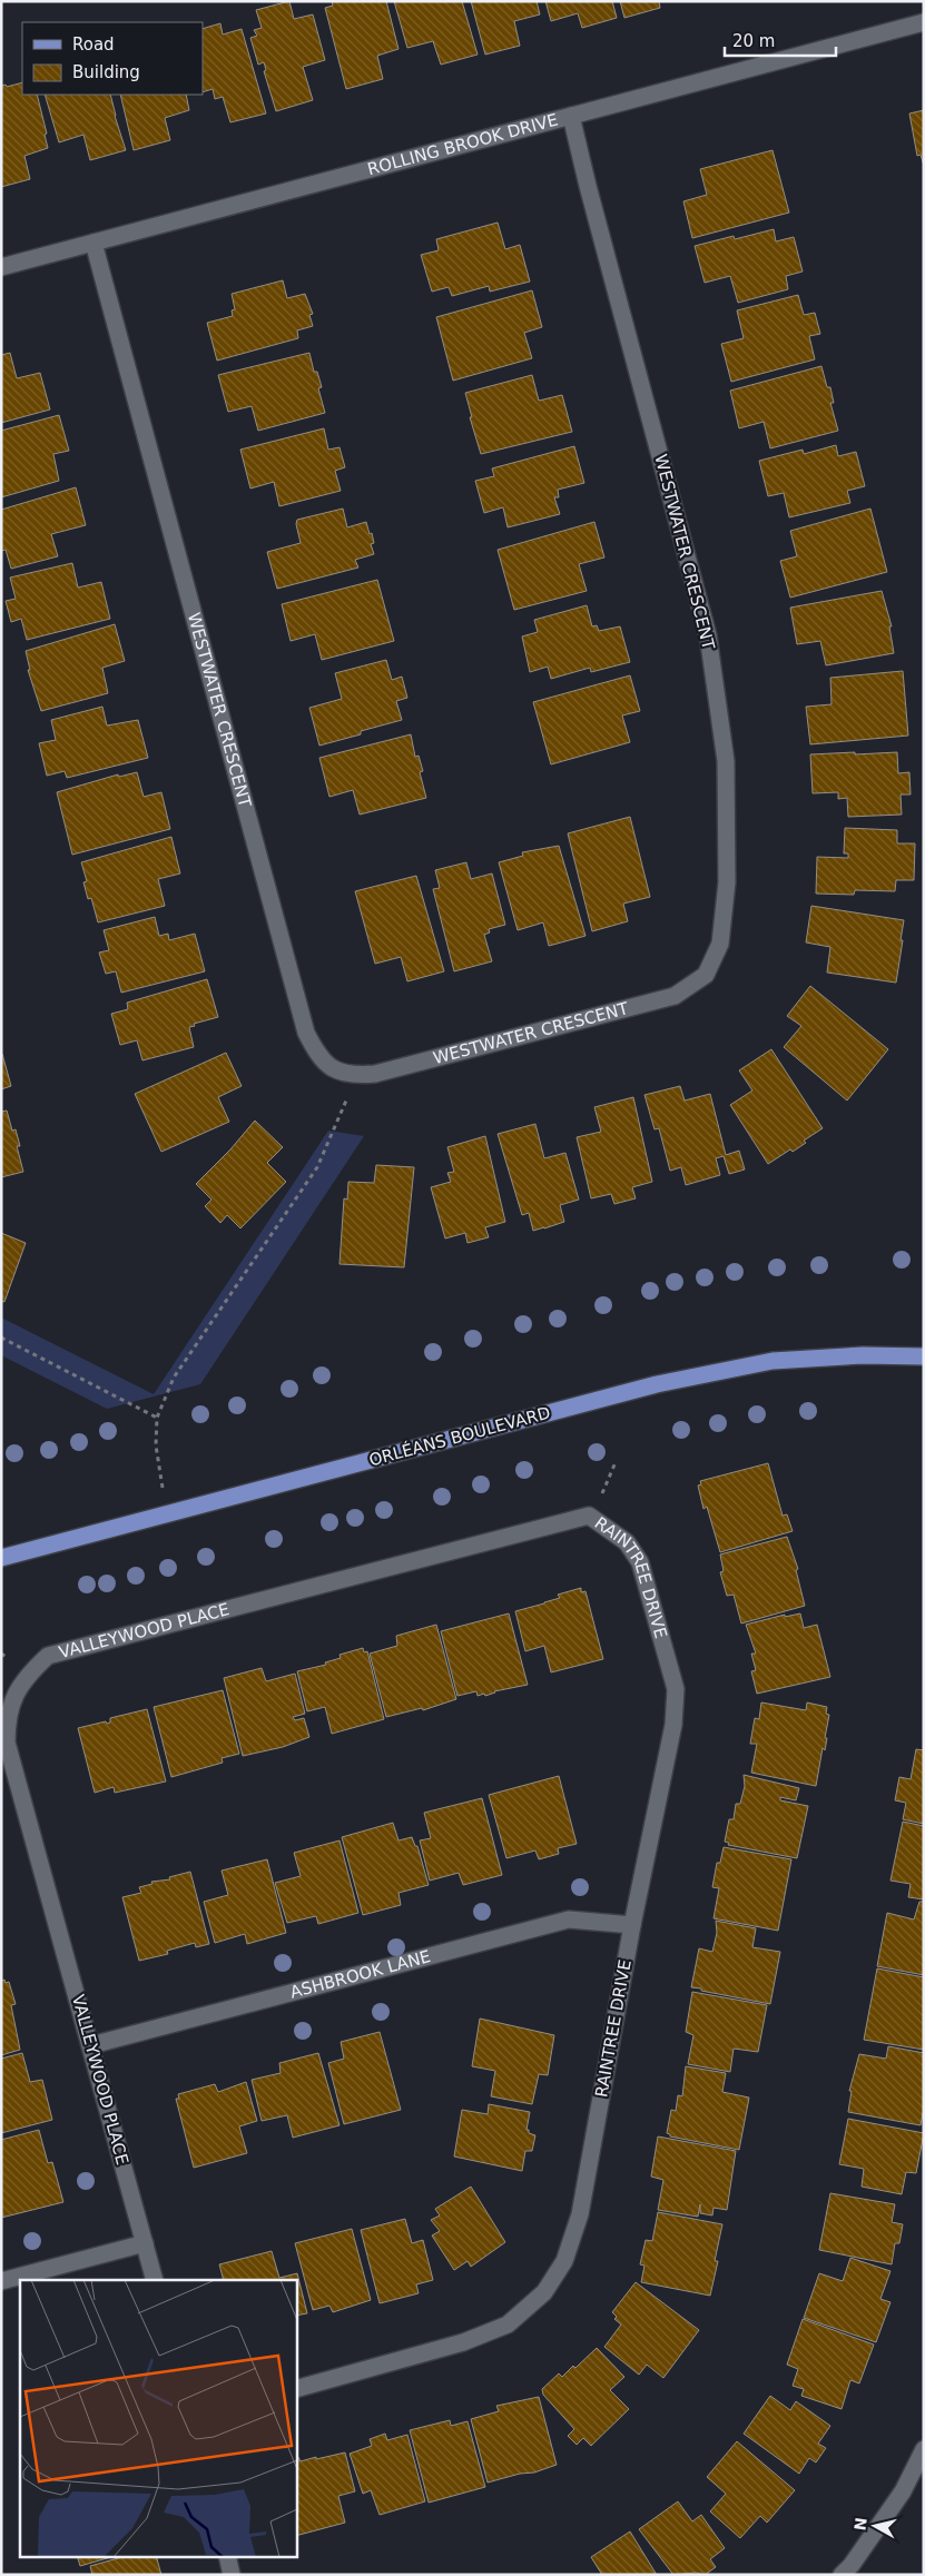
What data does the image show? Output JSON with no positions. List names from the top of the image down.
{
  "streets": {
    "main road": ["ORLÉANS BOULEVARD"],
    "street": [
      "ROLLING BROOK DRIVE",
      "WESTWATER CRESCENT",
      "RAINTREE DRIVE",
      "VALLEYWOOD PLACE",
      "ASHBROOK LANE"
    ]
  },
  "crossings": [
    ["ROLLING BROOK DRIVE", "WESTWATER CRESCENT"],
    ["RAINTREE DRIVE", "VALLEYWOOD PLACE"],
    ["RAINTREE DRIVE", "ASHBROOK LANE"],
    ["VALLEYWOOD PLACE", "ASHBROOK LANE"]
  ],
  "legend": ["Road", "Building"],
  "scale_bar": "20 m",
  "north": "left"
}
